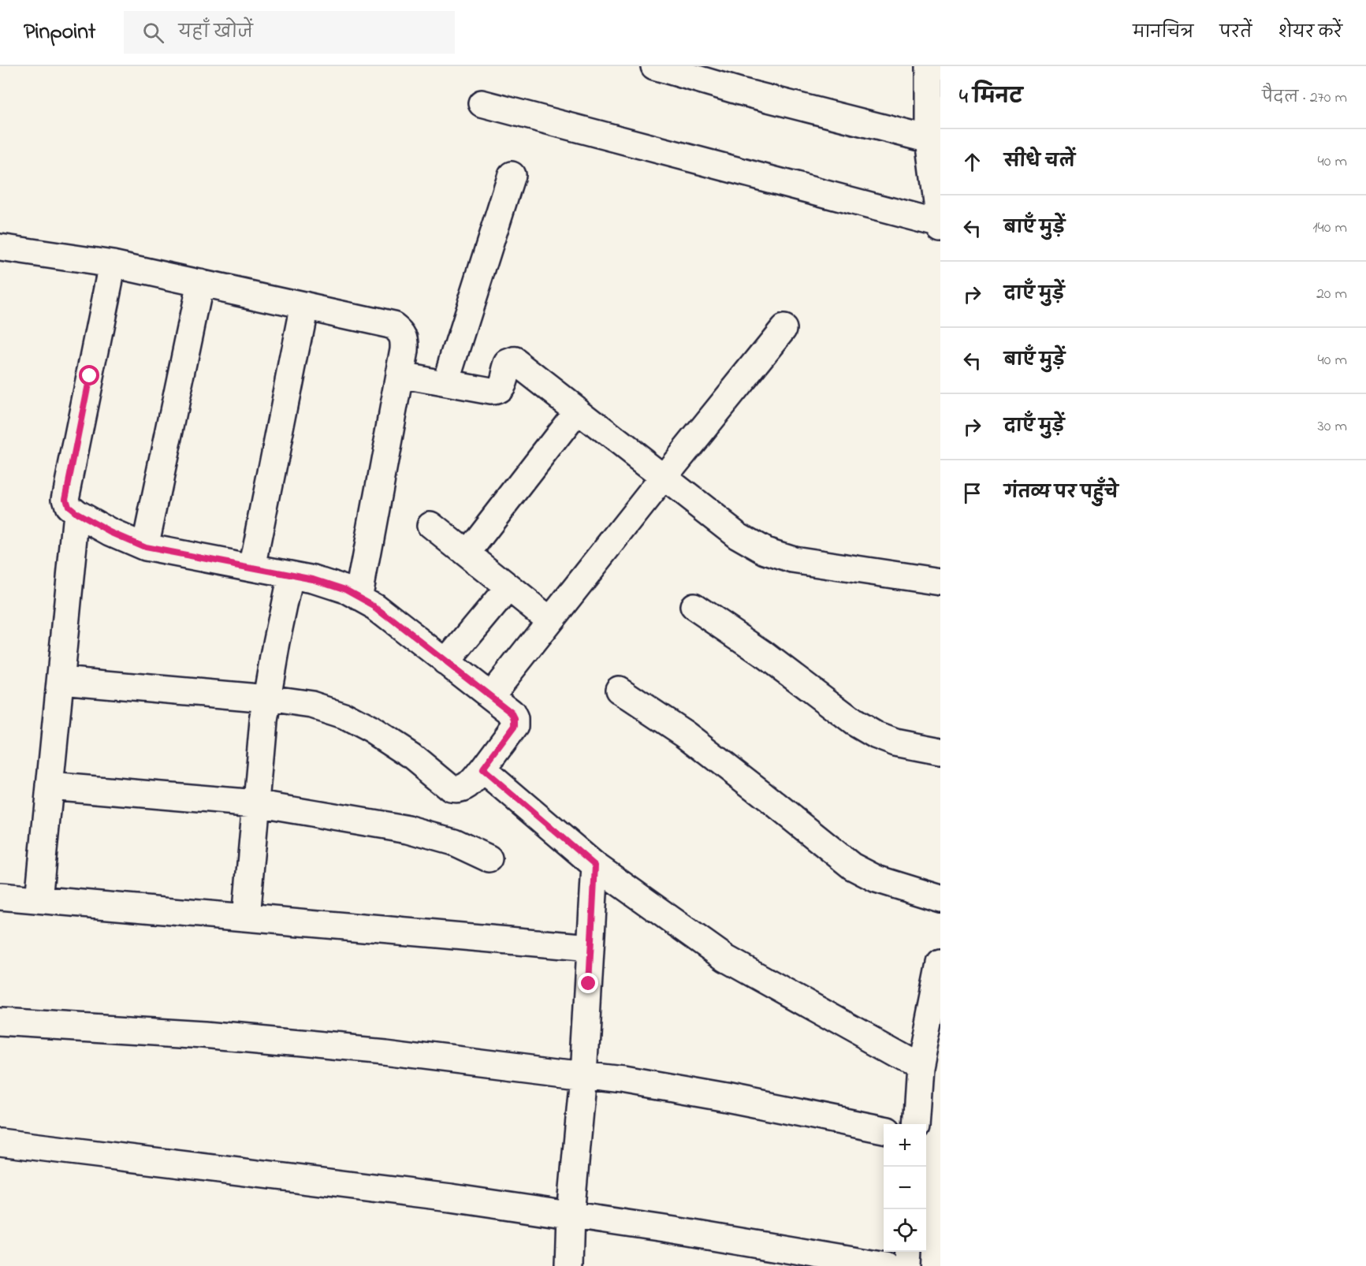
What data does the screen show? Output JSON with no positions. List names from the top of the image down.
{
  "page": {
    "header": "Pinpoint",
    "search": "यहाँ खोजें",
    "nav": ["मानचित्र", "परतें", "शेयर करें"],
    "heading": ["4 मिनट", "पैदल · 270 m"],
    "list": [
      ["सीधे चलें", "40 m"],
      ["बाएँ मुड़ें", "140 m"],
      ["दाएँ मुड़ें", "20 m"],
      ["बाएँ मुड़ें", "40 m"],
      ["दाएँ मुड़ें", "30 m"],
      "गंतव्य पर पहुँचे"
    ],
    "map_buttons": ["+", "−"]
  }
}
